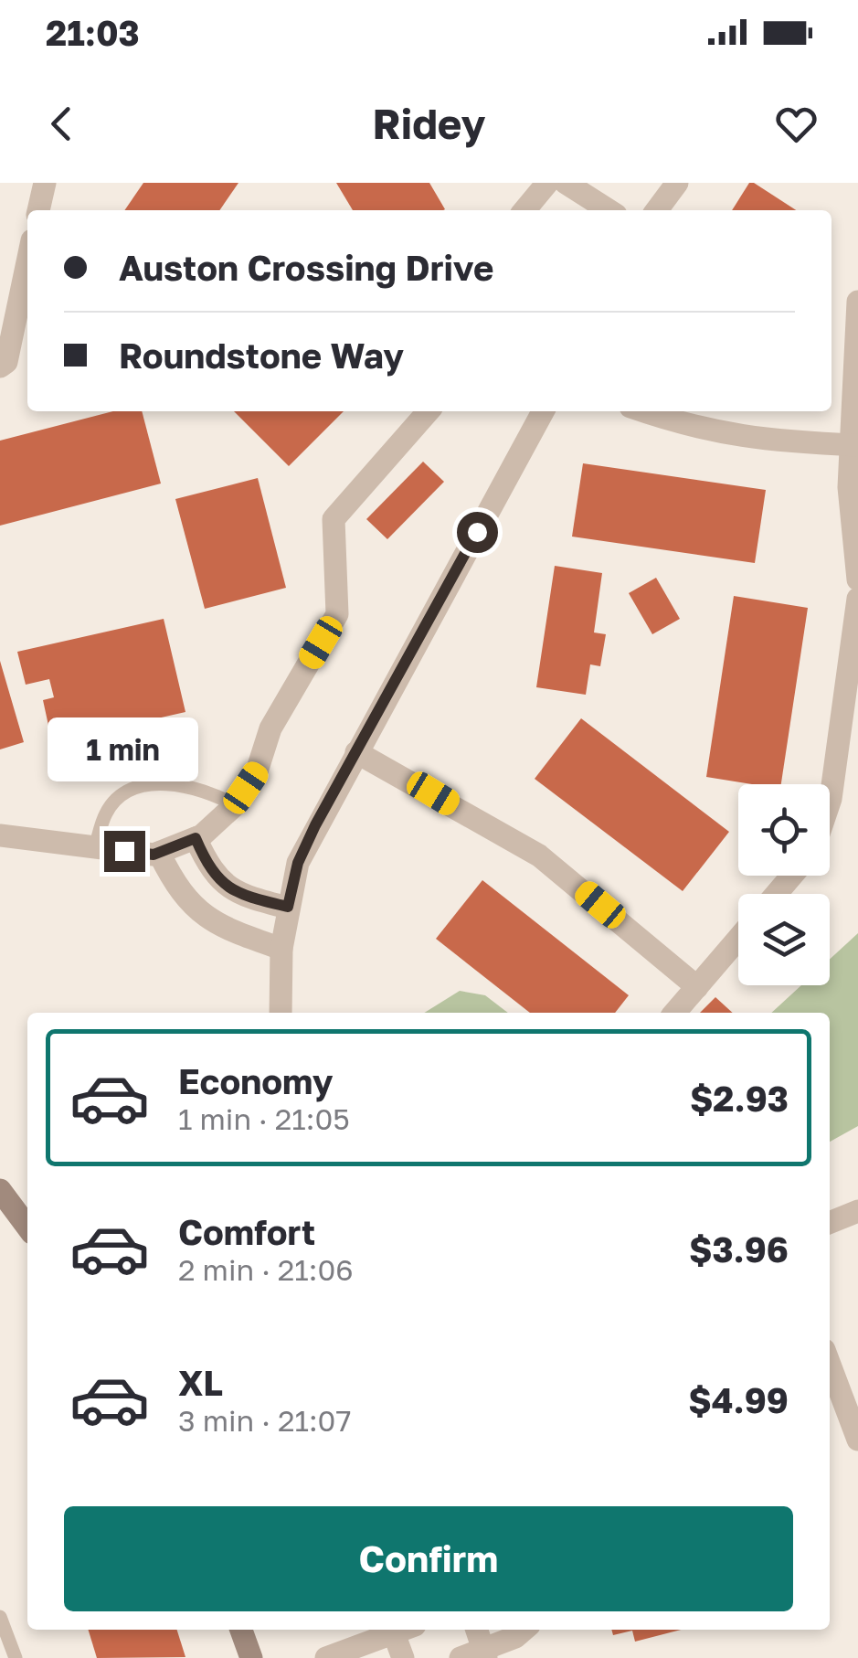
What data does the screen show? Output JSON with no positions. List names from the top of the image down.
{
  "page": {
    "status": "21:03",
    "header": "Ridey",
    "banner": ["Auston Crossing Drive", "Roundstone Way"],
    "bubble": "1 min",
    "list": [
      {
        "name": "Economy",
        "note": "1 min · 21:05",
        "value": "$2.93"
      },
      {
        "name": "Comfort",
        "note": "2 min · 21:06",
        "value": "$3.96"
      },
      {
        "name": "XL",
        "note": "3 min · 21:07",
        "value": "$4.99"
      }
    ],
    "buttons": "Confirm"
  }
}
